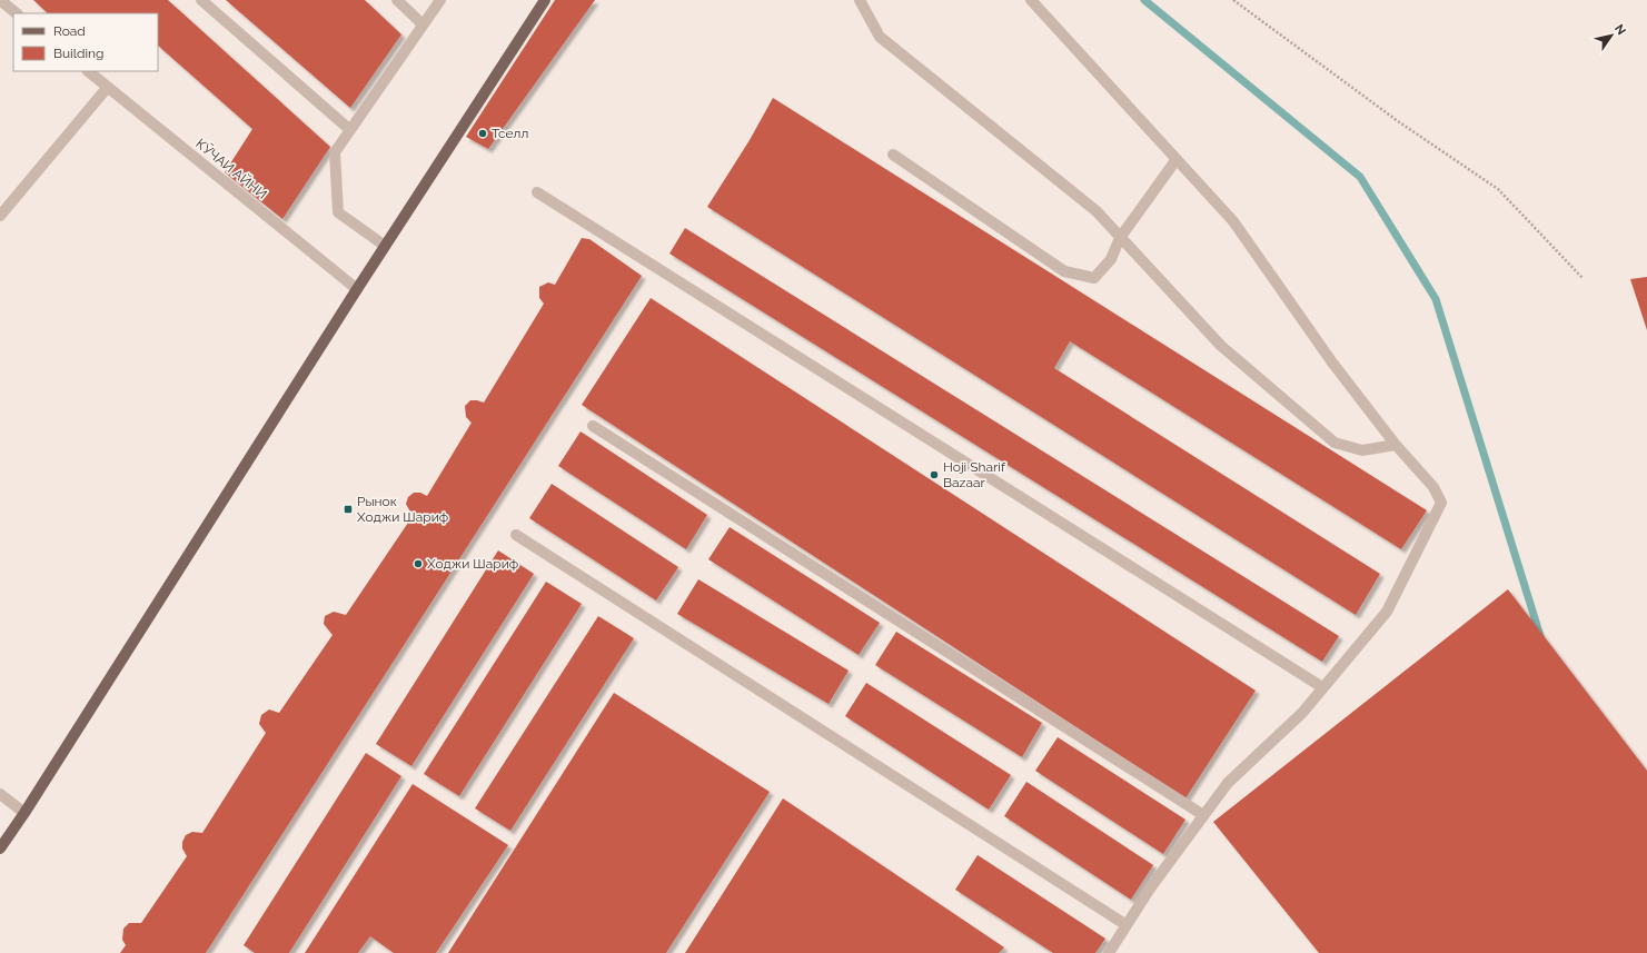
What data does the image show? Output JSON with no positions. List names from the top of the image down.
{
  "streets": {
    "street": ["КӮЧАИ АЙНИ"]
  },
  "places": {
    "other": ["Тселл", "Hoji Sharif Bazaar", "Ходжи Шариф"],
    "transit": ["Рынок Ходжи Шариф"]
  },
  "legend": ["Road", "Building"],
  "north": "top right"
}
